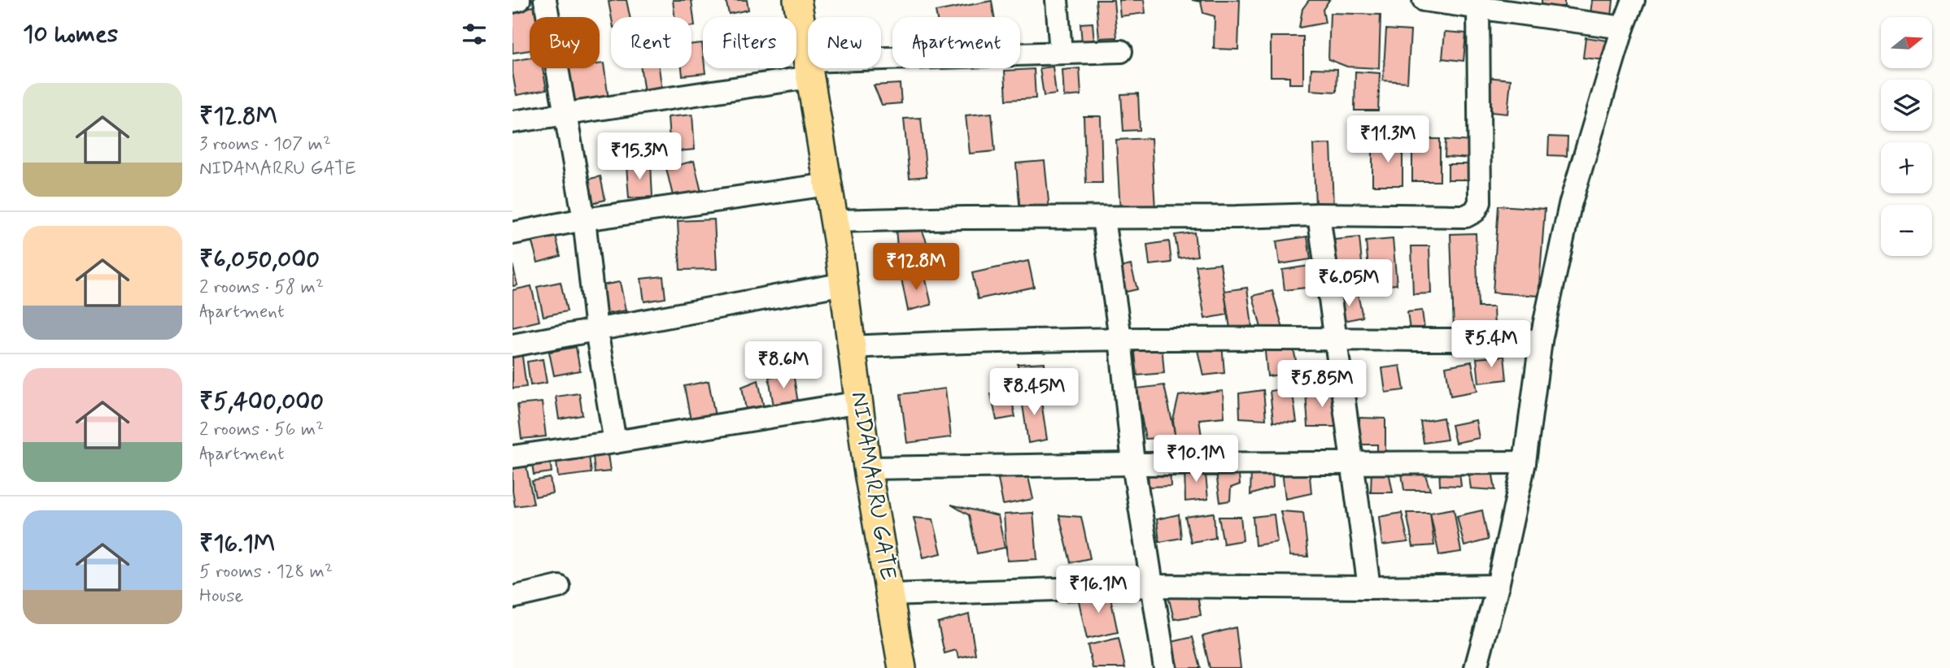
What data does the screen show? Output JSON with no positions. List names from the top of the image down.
{
  "streets": {
    "main road": ["NIDAMARRU GATE"]
  },
  "north": "right",
  "page": {
    "heading": "10 homes",
    "map_buttons": ["+", "−"],
    "chip": [
      "Buy",
      "Rent",
      "Filters",
      "New",
      "Apartment"
    ],
    "list": [
      {
        "name": "₹12.8M",
        "note": "3 rooms · 107 m² · NIDAMARRU GATE"
      },
      {
        "name": "₹6,050,000",
        "note": "2 rooms · 58 m² · Apartment"
      },
      {
        "name": "₹5,400,000",
        "note": "2 rooms · 56 m² · Apartment"
      },
      {
        "name": "₹16.1M",
        "note": "5 rooms · 128 m² · House"
      }
    ],
    "price": [
      "₹11.3M",
      "₹15.3M",
      "₹12.8M",
      "₹6.05M",
      "₹5.4M",
      "₹8.6M",
      "₹5.85M",
      "₹8.45M",
      "₹10.1M",
      "₹16.1M"
    ]
  }
}
